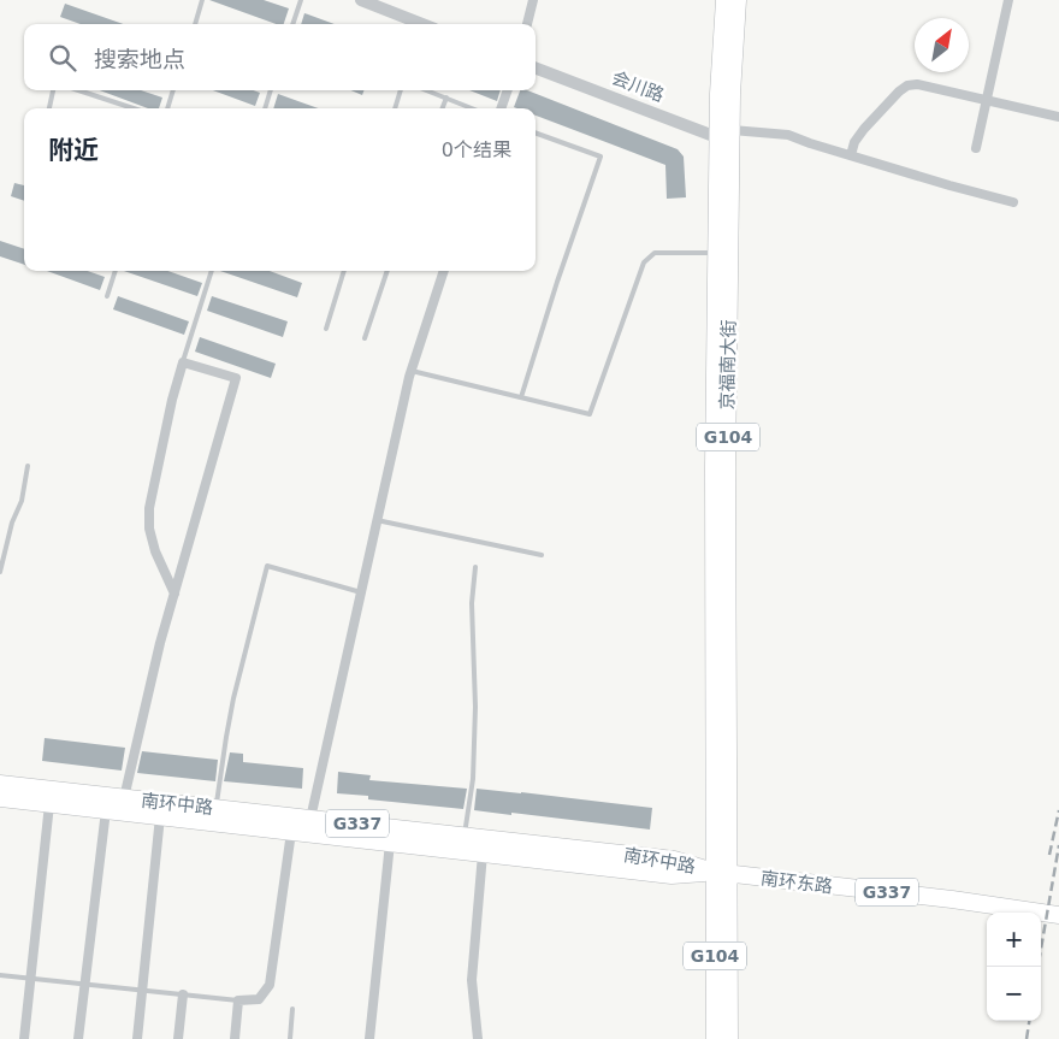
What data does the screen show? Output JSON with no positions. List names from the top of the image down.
{
  "streets": {
    "highway": [
      "京福南大街",
      "G104",
      "南环中路",
      "G337",
      "南环东路"
    ],
    "street": ["会川路"]
  },
  "crossings": [
    ["会川路", "京福南大街"],
    ["京福南大街", "G104"],
    ["京福南大街", "南环中路"],
    ["京福南大街", "南环东路"],
    ["G104", "南环中路"],
    ["G104", "南环东路"],
    ["南环中路", "南环东路"]
  ],
  "north": "top right",
  "page": {
    "search": "搜索地点",
    "heading": ["附近", "0个结果"],
    "map_buttons": ["+", "−"]
  }
}
